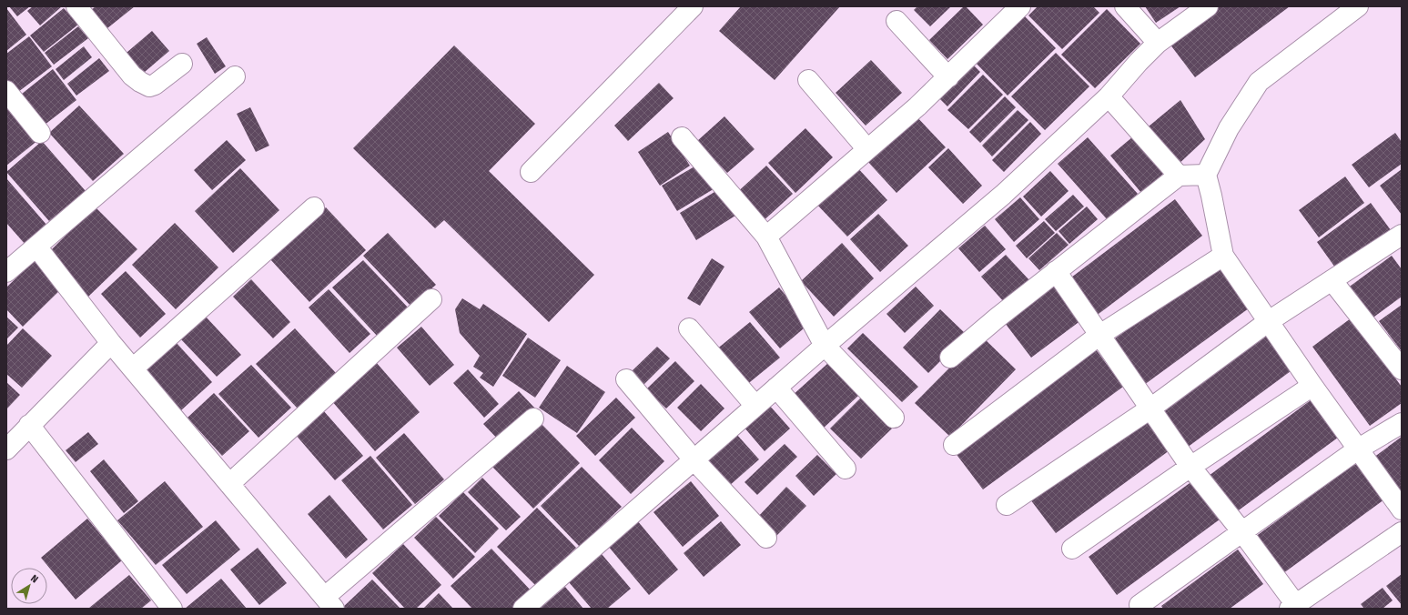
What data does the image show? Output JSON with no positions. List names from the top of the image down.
{
  "north": "top right"
}
